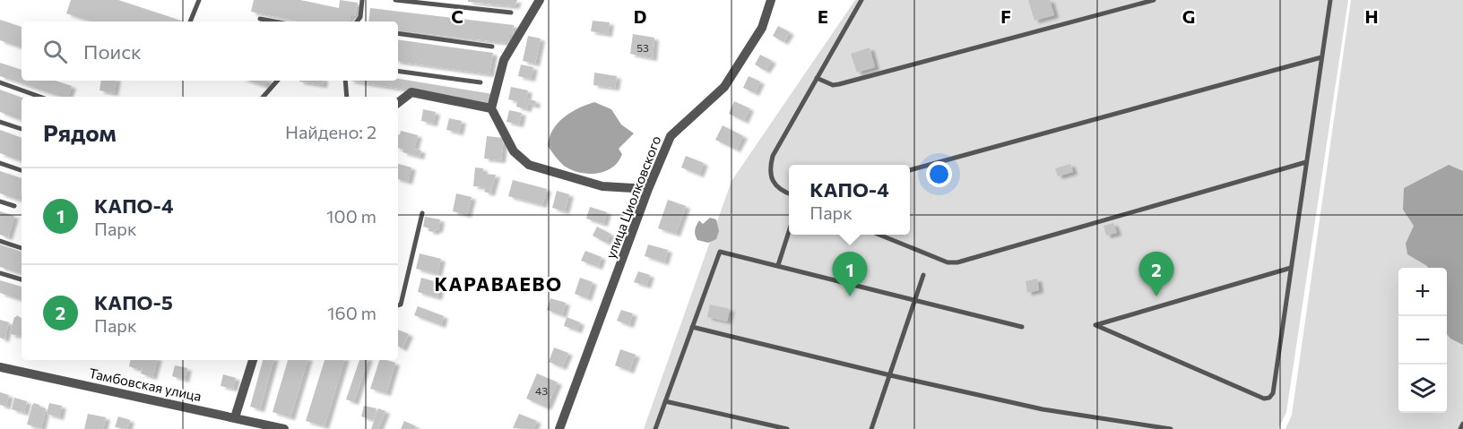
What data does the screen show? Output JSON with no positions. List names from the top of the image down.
{
  "streets": {
    "street": ["улица Циолковского", "Тамбовская улица"]
  },
  "districts": ["КАРАВАЕВО"],
  "house_numbers": ["53", "43"],
  "page": {
    "search": "Поиск",
    "heading": ["Рядом", "Найдено: 2"],
    "popup": ["КАПО-4", "Парк"],
    "list": [
      {
        "mark": "1",
        "name": "КАПО-4",
        "note": "Парк",
        "value": "100 m"
      },
      {
        "mark": "2",
        "name": "КАПО-5",
        "note": "Парк",
        "value": "160 m"
      }
    ],
    "pins": ["1", "2"],
    "map_buttons": ["+", "−"]
  },
  "grid": {
    "columns": [
      "C",
      "D",
      "E",
      "F",
      "G",
      "H"
    ]
  }
}
